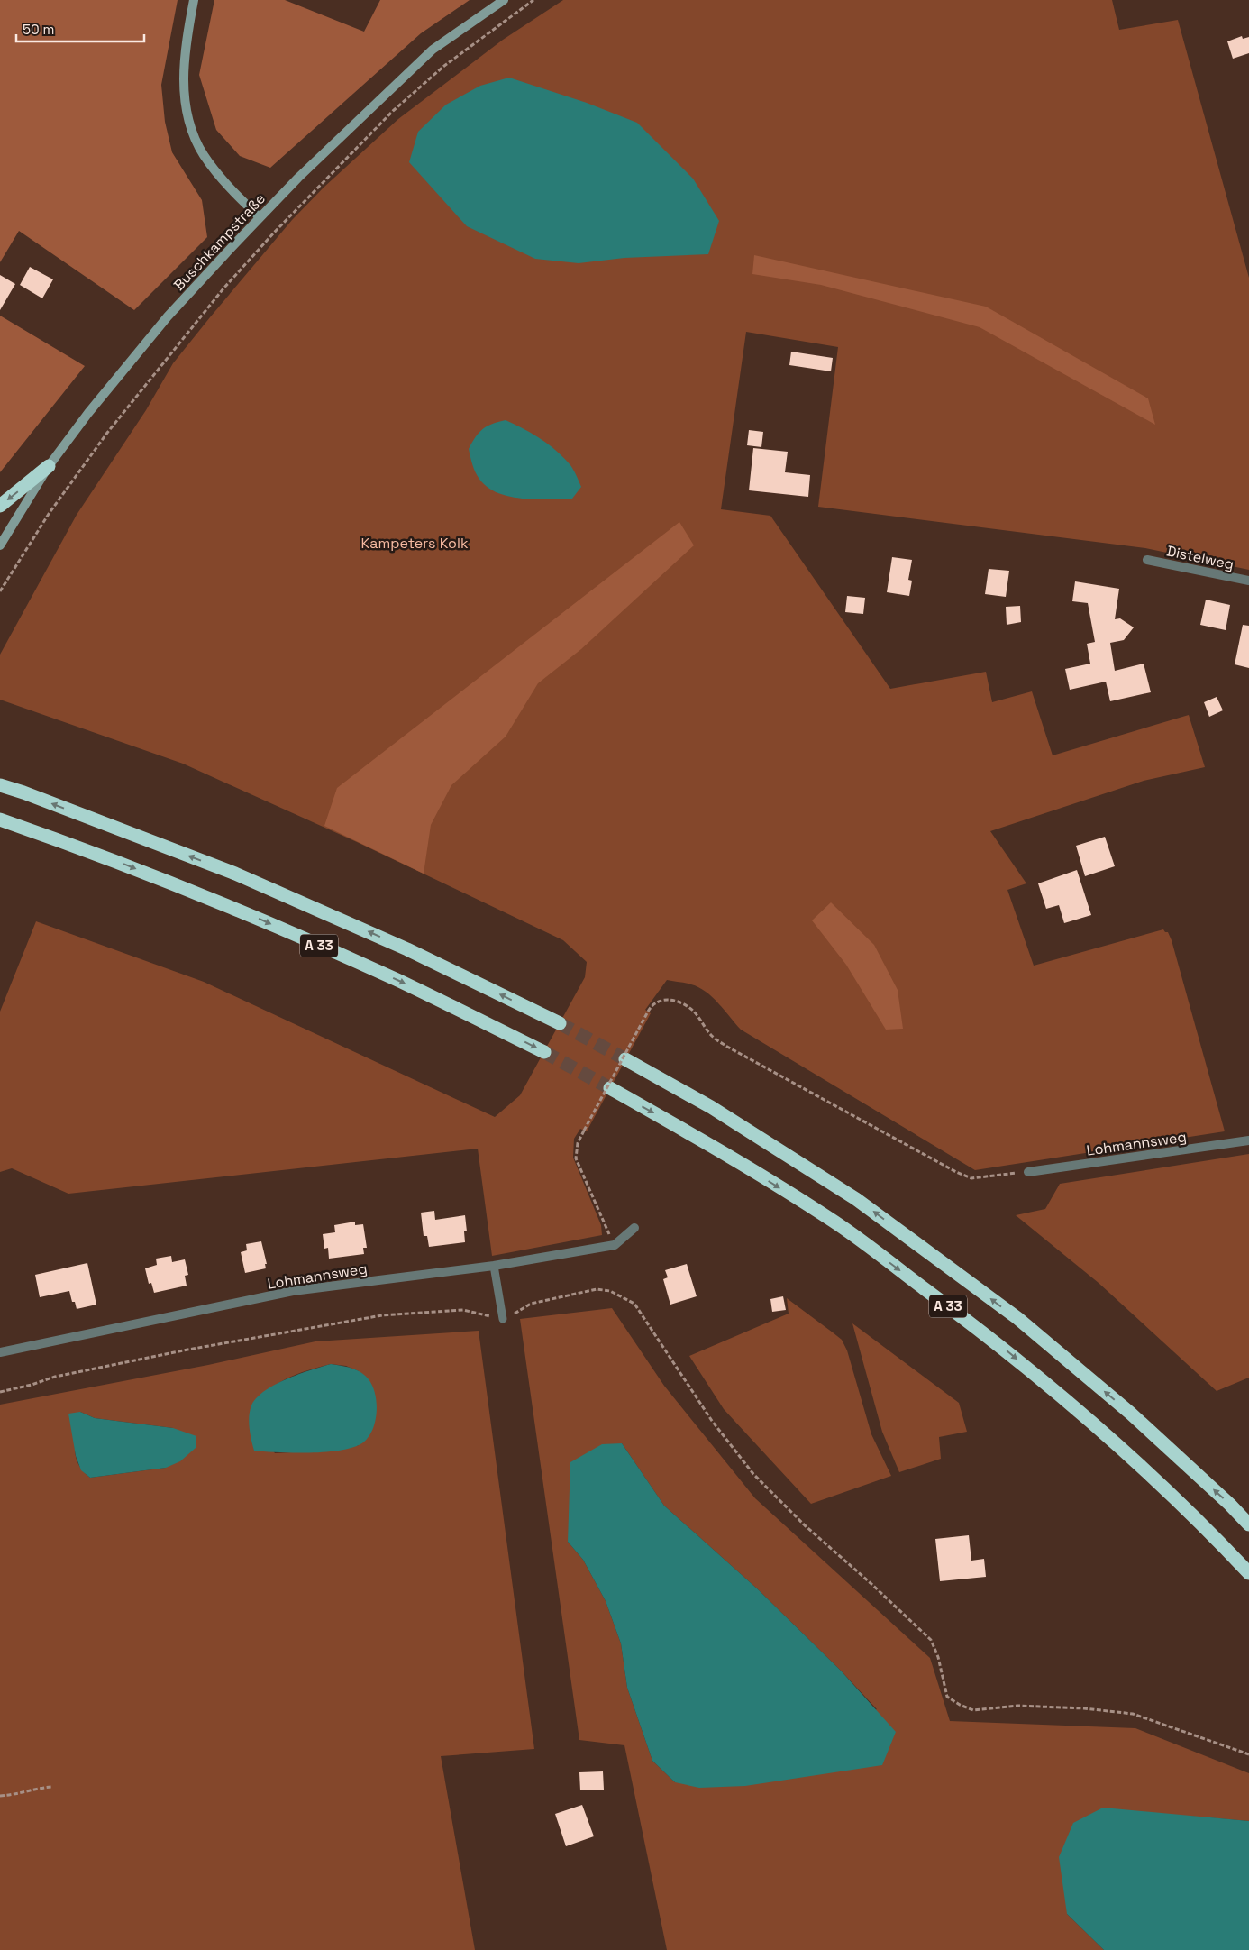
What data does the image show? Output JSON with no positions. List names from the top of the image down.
{
  "streets": {
    "highway": ["A 33"],
    "main road": ["Buschkampstraße"],
    "street": ["Distelweg", "Lohmannsweg"]
  },
  "parks": ["Kampeters Kolk"],
  "scale_bar": "50 m"
}
